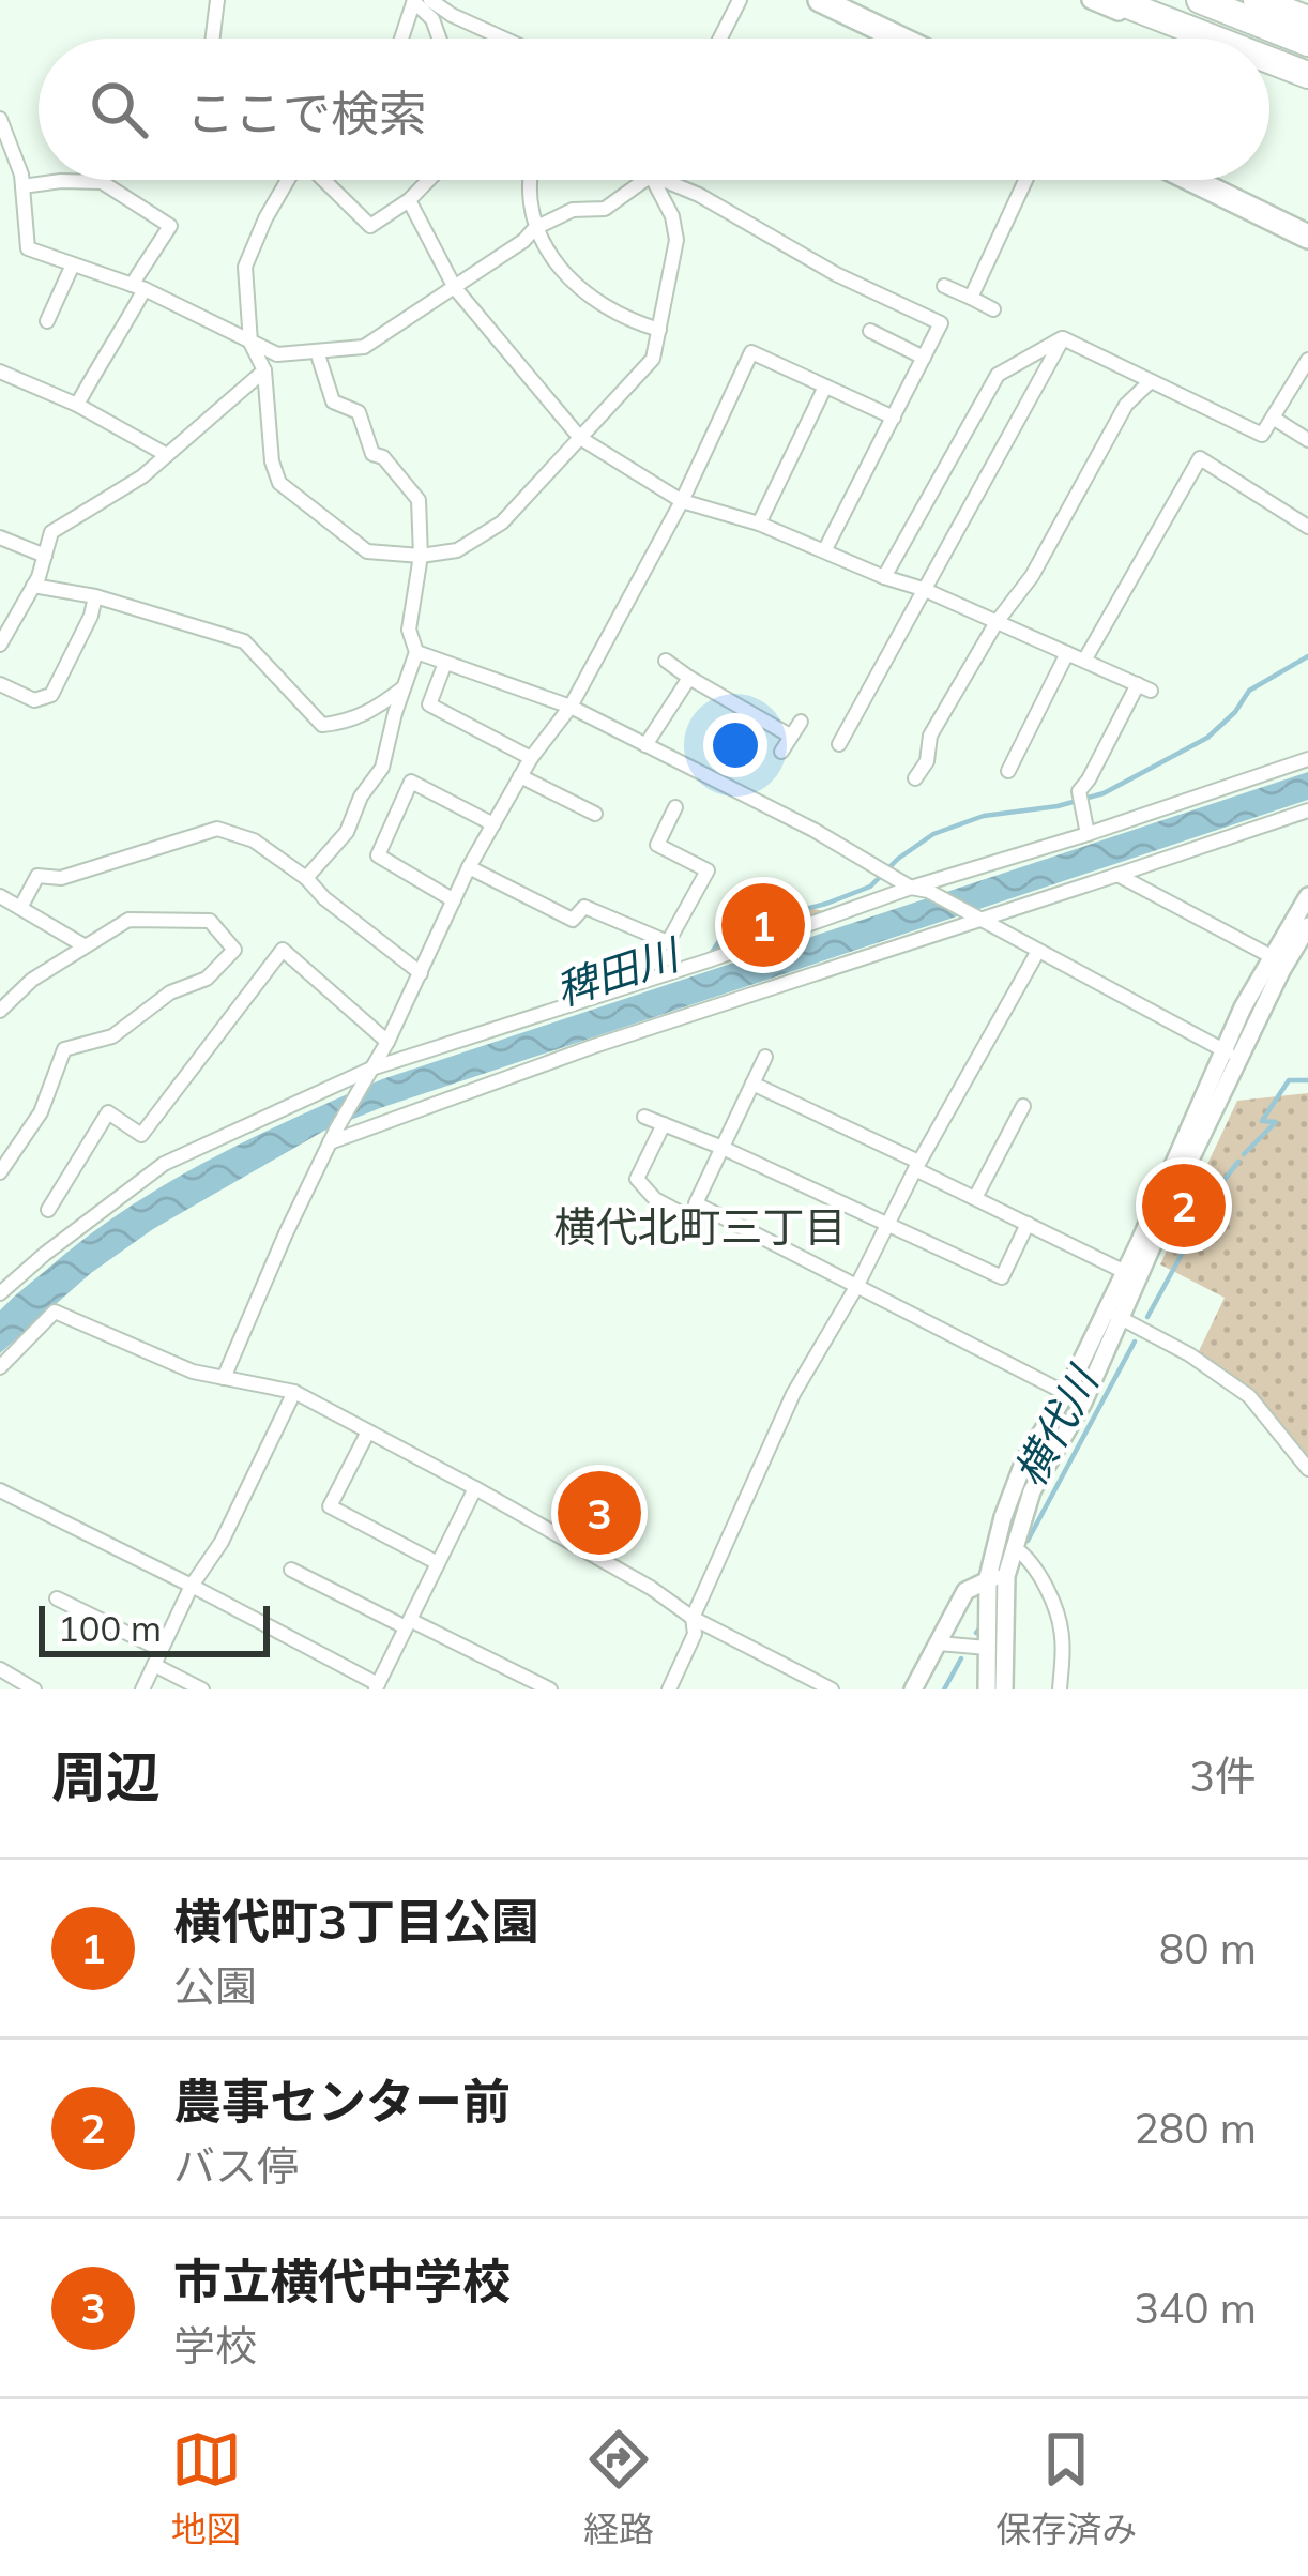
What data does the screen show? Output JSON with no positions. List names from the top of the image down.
{
  "districts": ["横代北町三丁目"],
  "water": ["稗田川", "横代川"],
  "scale_bar": "100 m",
  "page": {
    "search": "ここで検索",
    "pins": ["1", "2", "3"],
    "scale": "100 m",
    "heading": ["周辺", "3件"],
    "list": [
      {
        "mark": "1",
        "name": "横代町3丁目公園",
        "note": "公園",
        "value": "80 m"
      },
      {
        "mark": "2",
        "name": "農事センター前",
        "note": "バス停",
        "value": "280 m"
      },
      {
        "mark": "3",
        "name": "市立横代中学校",
        "note": "学校",
        "value": "340 m"
      }
    ],
    "nav": ["地図", "経路", "保存済み"]
  }
}
